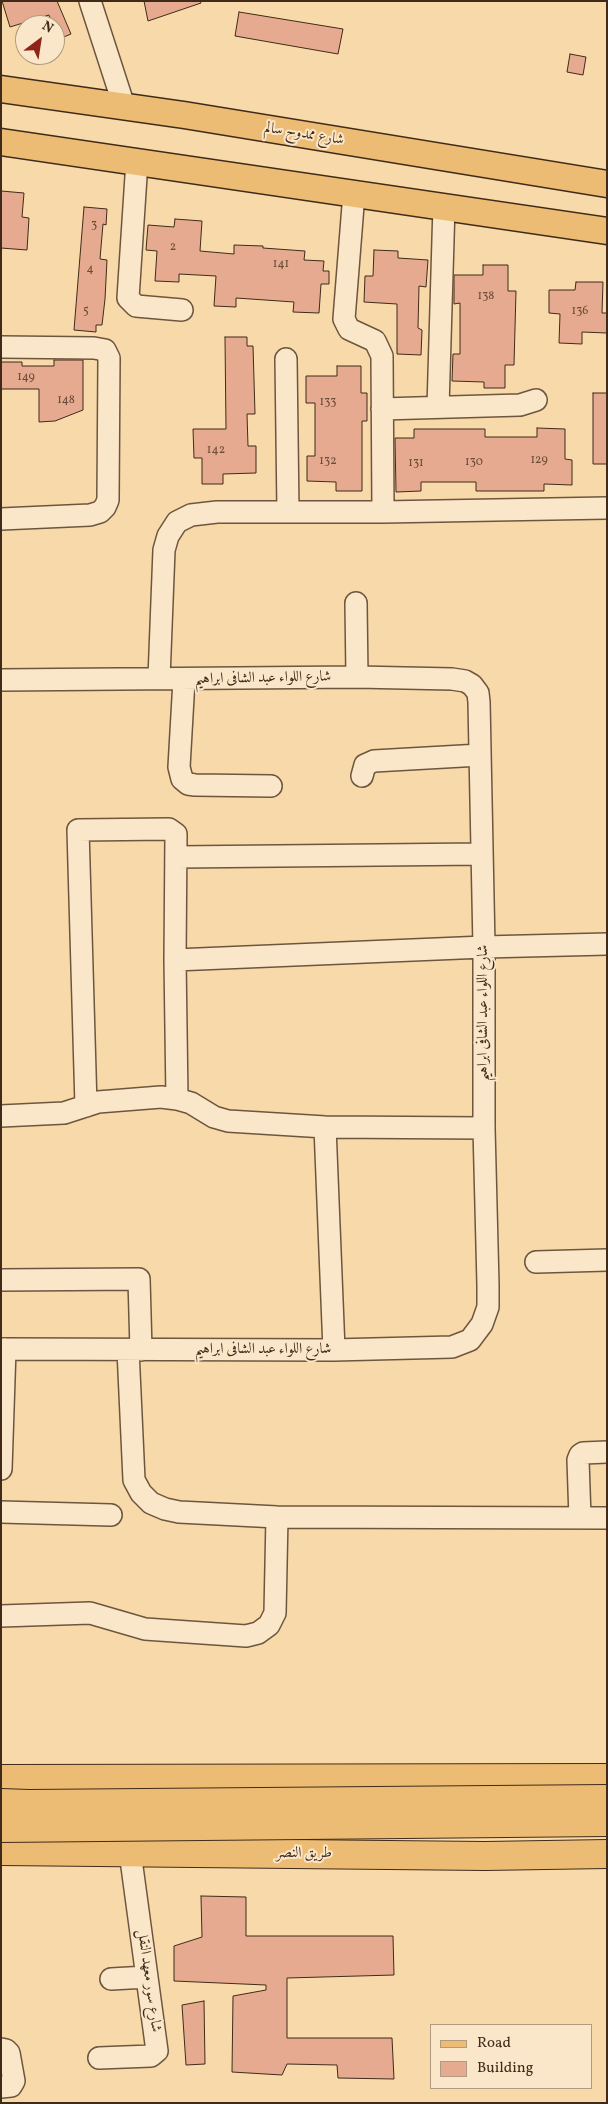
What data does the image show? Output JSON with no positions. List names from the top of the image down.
{
  "streets": {
    "highway": ["طريق النصر"],
    "main road": ["شارع ممدوح سالم"],
    "street": ["شارع اللواء عبد الشافى ابراهيم", "شارع سور معهد النقل"]
  },
  "crossings": [
    ["طريق النصر", "شارع سور معهد النقل"]
  ],
  "house_numbers": [
    "3",
    "2",
    "141",
    "4",
    "138",
    "5",
    "136",
    "149",
    "148",
    "133",
    "142",
    "129",
    "132",
    "130",
    "131"
  ],
  "legend": ["Road", "Building"],
  "north": "top right"
}
